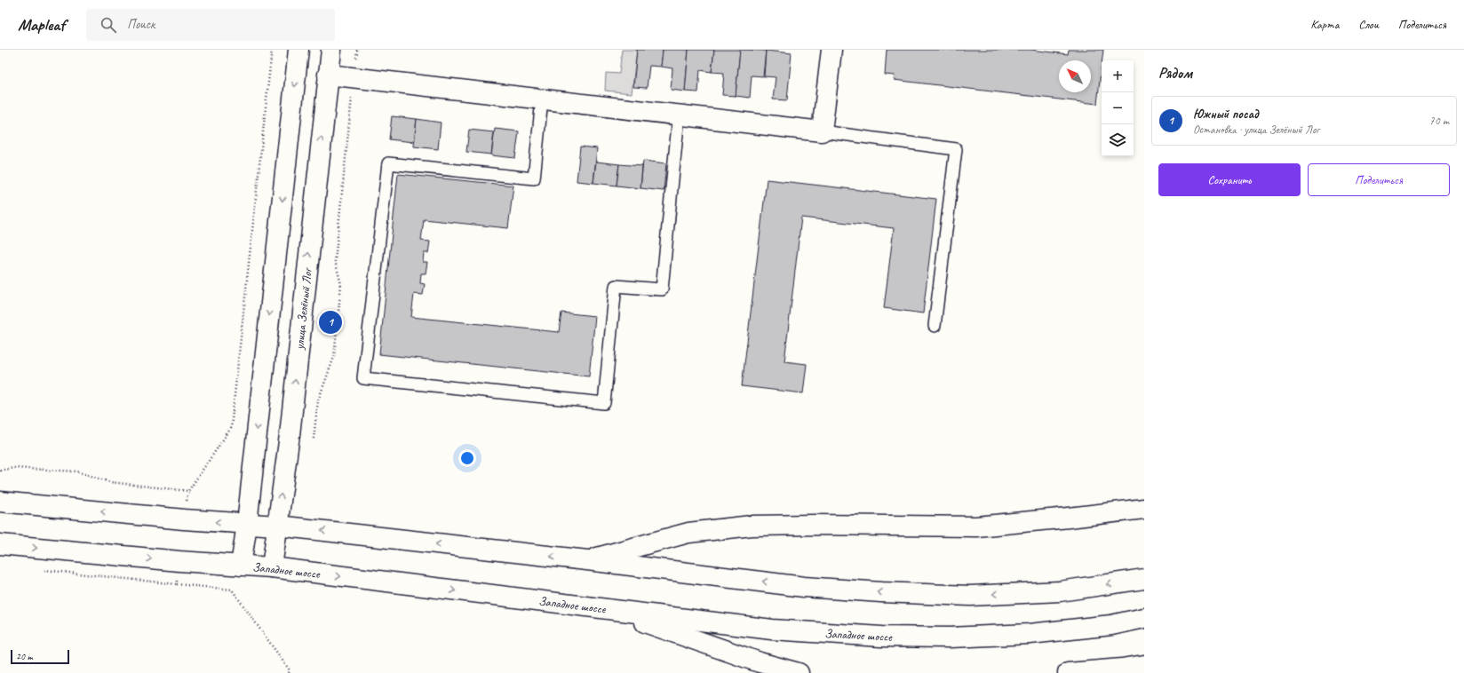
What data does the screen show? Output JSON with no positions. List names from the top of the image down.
{
  "streets": {
    "street": ["улица Зелёный Лог", "Западное шоссе"]
  },
  "crossings": [
    ["улица Зелёный Лог", "Западное шоссе"]
  ],
  "scale_bar": "20 m",
  "north": "top left",
  "page": {
    "header": "Mapleaf",
    "search": "Поиск",
    "nav": ["Карта", "Слои", "Поделиться"],
    "heading": "Рядом",
    "map_buttons": ["+", "−"],
    "list": [
      {
        "mark": "1",
        "name": "Южный посад",
        "note": "Остановка · улица Зелёный Лог",
        "value": "70 m"
      }
    ],
    "buttons": ["Сохранить", "Поделиться"],
    "pins": "1",
    "scale": "20 m"
  }
}
